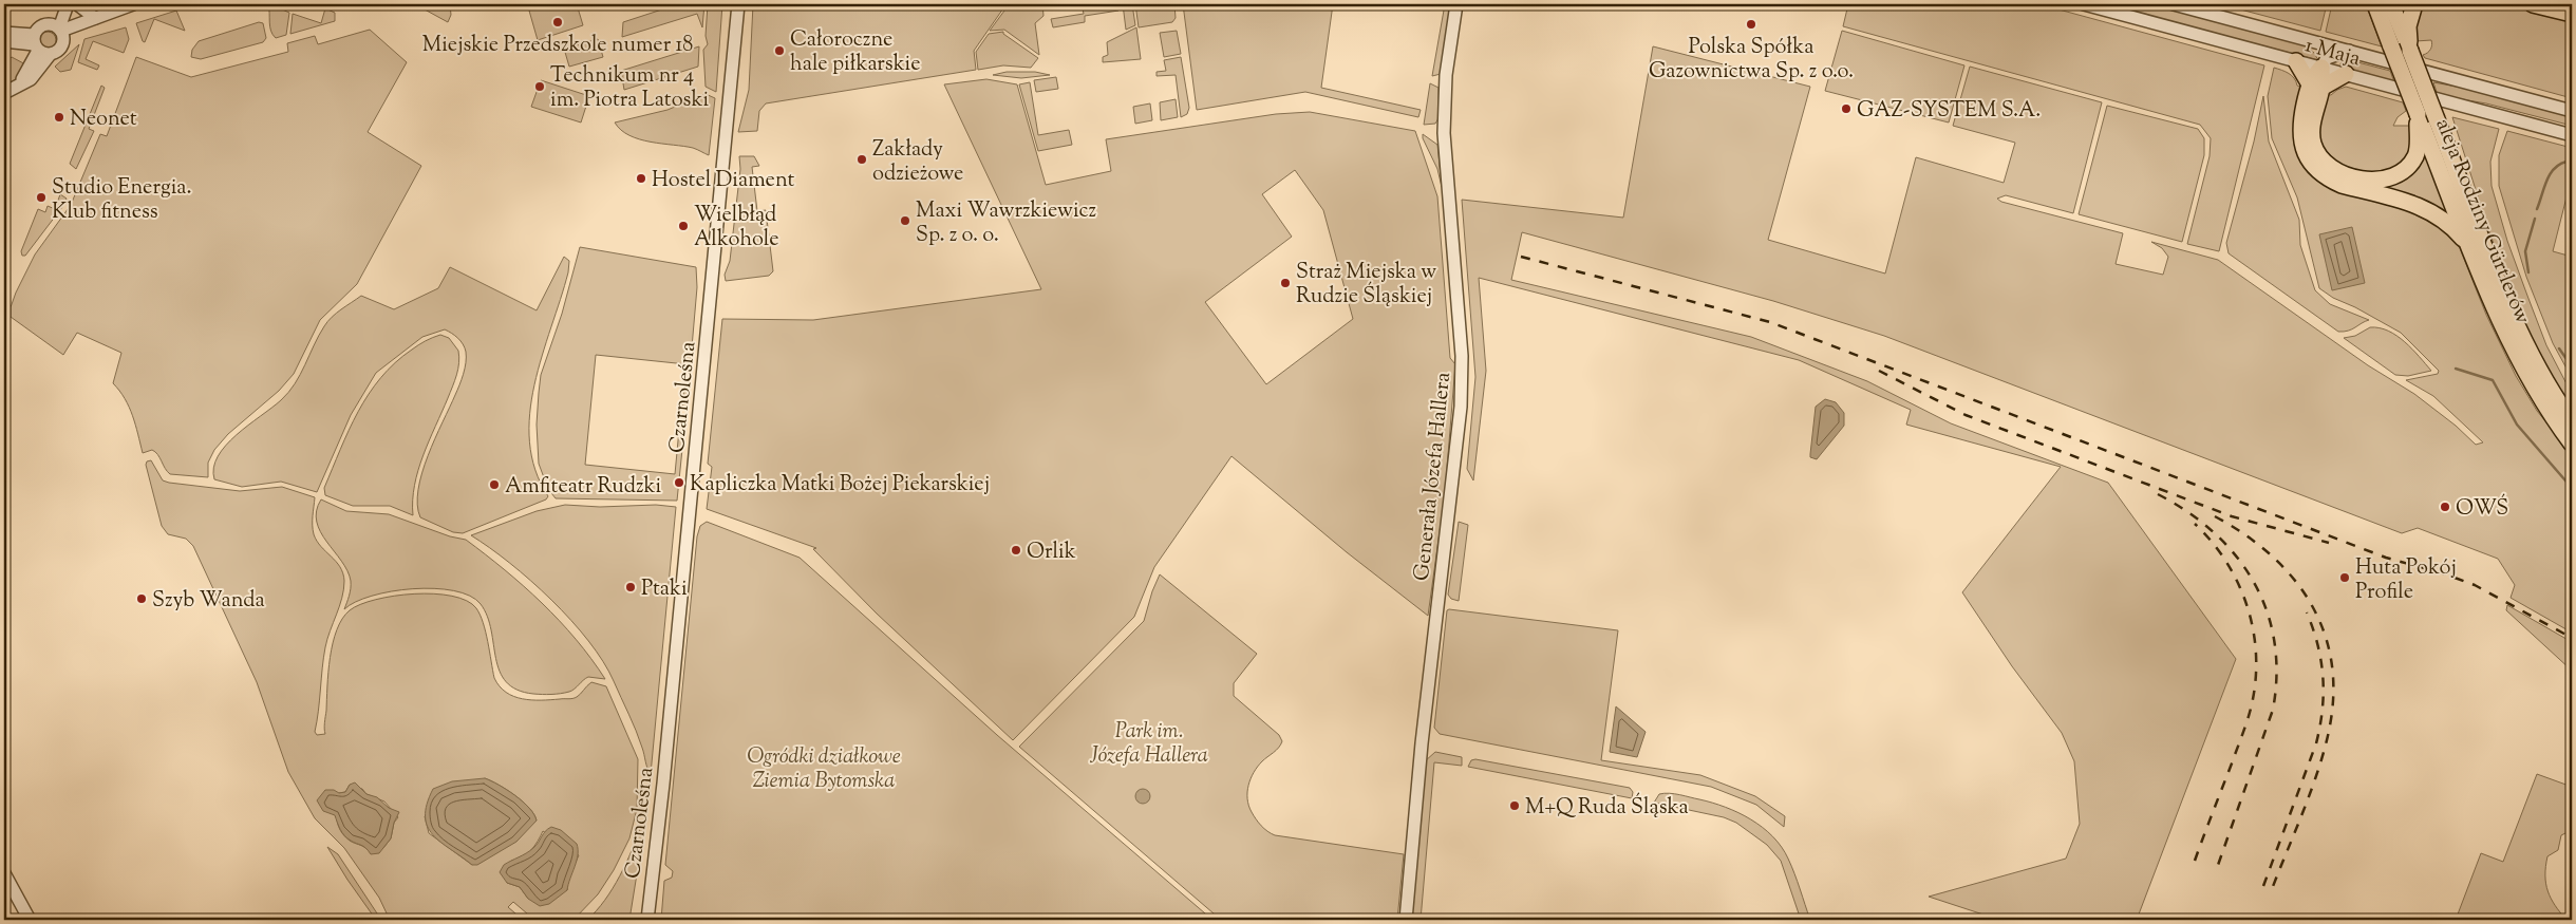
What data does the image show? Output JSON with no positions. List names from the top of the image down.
{
  "streets": {
    "main road": ["aleja Rodziny Gürtlerów"],
    "street": ["1 Maja", "Czarnoleśna", "Generała Józefa Hallera"]
  },
  "parks": ["Park im. Józefa Hallera", "Ogródki działkowe Ziemia Bytomska"],
  "places": [
    "Miejskie Przedszkole numer 18",
    "Polska Spółka Gazownictwa Sp. z o.o.",
    "Całoroczne hale piłkarskie",
    "Technikum nr 4 im. Piotra Latoski",
    "GAZ-SYSTEM S.A.",
    "Neonet",
    "Zakłady odzieżowe",
    "Hostel Diament",
    "Studio Energia. Klub fitness",
    "Maxi Wawrzkiewicz Sp. z o. o.",
    "Wielbłąd Alkohole",
    "Straż Miejska w Rudzie Śląskiej",
    "Kapliczka Matki Bożej Piekarskiej",
    "Amfiteatr Rudzki",
    "OWŚ",
    "Orlik",
    "Huta Pokój Profile",
    "Ptaki",
    "Szyb Wanda",
    "M+Q Ruda Śląska"
  ]
}
